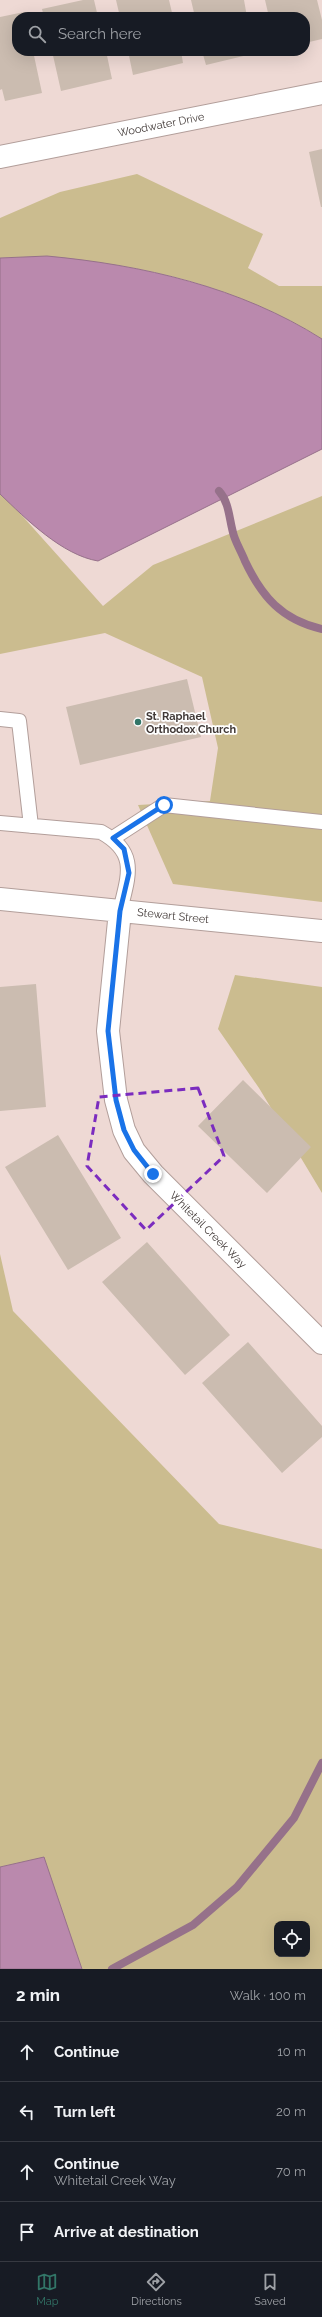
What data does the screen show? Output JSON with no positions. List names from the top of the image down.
{
  "streets": {
    "street": ["Woodwater Drive", "Stewart Street", "Whitetail Creek Way"]
  },
  "crossings": [
    ["Stewart Street", "Whitetail Creek Way"]
  ],
  "places": ["St. Raphael Orthodox Church"],
  "page": {
    "search": "Search here",
    "heading": ["2 min", "Walk · 100 m"],
    "list": [
      ["Continue", "10 m"],
      ["Turn left", "20 m"],
      ["Continue", "Whitetail Creek Way", "70 m"],
      "Arrive at destination"
    ],
    "nav": ["Map", "Directions", "Saved"]
  }
}
